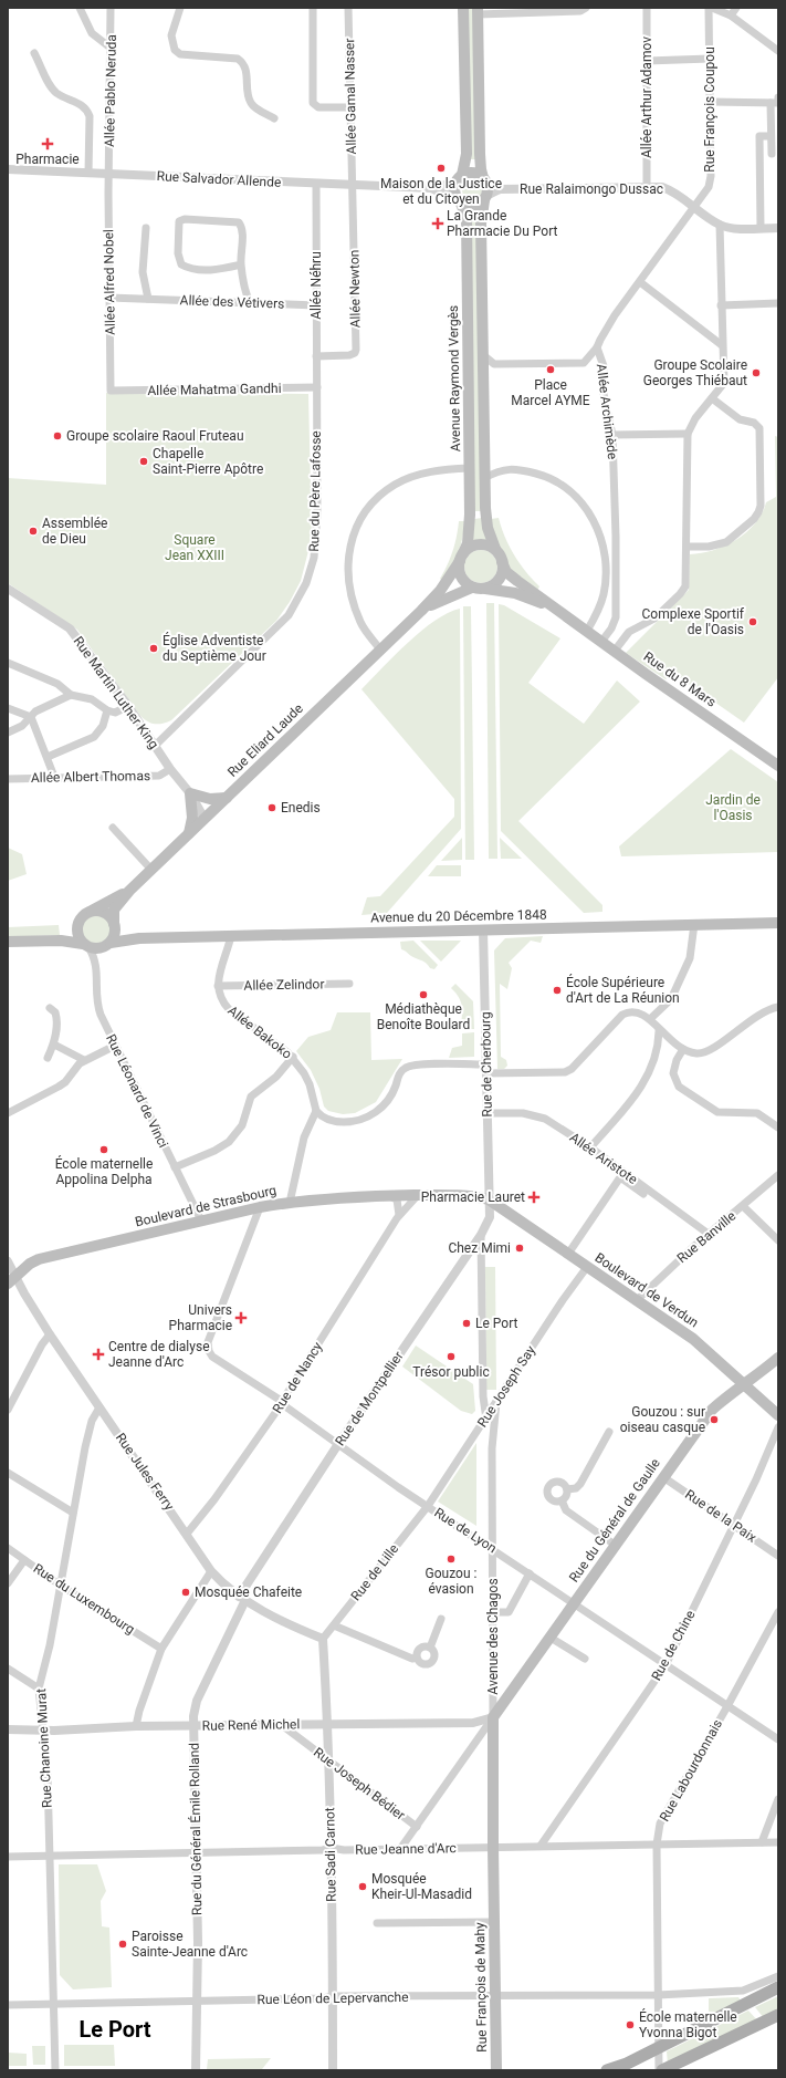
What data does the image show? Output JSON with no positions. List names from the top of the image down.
{
  "streets": {
    "main road": [
      "Avenue Raymond Vergès",
      "Rue du 8 Mars",
      "Rue Eliard Laude",
      "Avenue du 20 Décembre 1848",
      "Boulevard de Strasbourg",
      "Boulevard de Verdun",
      "Rue du Général de Gaulle",
      "Rue François de Mahy"
    ],
    "street": [
      "Allée Pablo Neruda",
      "Allée Gamal Nasser",
      "Allée Arthur Adamov",
      "Rue François Coupou",
      "Rue Salvador Allende",
      "Rue Ralaimongo Dussac",
      "Allée Alfred Nobel",
      "Allée Néhru",
      "Allée Newton",
      "Allée des Vétivers",
      "Allée Mahatma Gandhi",
      "Allée Archimède",
      "Rue du Père Lafosse",
      "Rue Martin Luther King",
      "Allée Albert Thomas",
      "Allée Zelindor",
      "Allée Bakoko",
      "Rue de Cherbourg",
      "Rue Léonard de Vinci",
      "Allée Aristote",
      "Rue Banville",
      "Rue de Nancy",
      "Rue Joseph Say",
      "Rue de Montpellier",
      "Rue Jules Ferry",
      "Rue de la Paix",
      "Rue de Lyon",
      "Rue de Lille",
      "Rue du Luxembourg",
      "Avenue des Chagos",
      "Rue de Chine",
      "Rue René Michel",
      "Rue Chanoine Murat",
      "Rue Labourdonnais",
      "Rue Joseph Bédier",
      "Rue du Général Émile Rolland",
      "Rue Jeanne d'Arc",
      "Rue Sadi Carnot",
      "Rue Léon de Lepervanche"
    ]
  },
  "crossings": [
    ["Allée Pablo Neruda", "Rue Salvador Allende"],
    ["Allée Pablo Neruda", "Allée Alfred Nobel"],
    ["Allée Gamal Nasser", "Rue Salvador Allende"],
    ["Allée Gamal Nasser", "Allée Newton"],
    ["Allée Arthur Adamov", "Rue Ralaimongo Dussac"],
    ["Rue François Coupou", "Rue Ralaimongo Dussac"],
    ["Rue François Coupou", "Allée Archimède"],
    ["Rue Salvador Allende", "Allée Alfred Nobel"],
    ["Rue Salvador Allende", "Allée Néhru"],
    ["Rue Salvador Allende", "Allée Newton"],
    ["Rue Salvador Allende", "Avenue Raymond Vergès"],
    ["Rue Ralaimongo Dussac", "Allée Archimède"],
    ["Allée Alfred Nobel", "Allée des Vétivers"],
    ["Allée Alfred Nobel", "Allée Mahatma Gandhi"],
    ["Allée Néhru", "Allée Newton"],
    ["Allée Néhru", "Allée des Vétivers"],
    ["Allée Néhru", "Allée Mahatma Gandhi"],
    ["Allée Néhru", "Rue du Père Lafosse"],
    ["Avenue Raymond Vergès", "Rue du 8 Mars"],
    ["Avenue Raymond Vergès", "Rue Eliard Laude"],
    ["Allée Mahatma Gandhi", "Rue du Père Lafosse"],
    ["Allée Archimède", "Rue du 8 Mars"],
    ["Rue du Père Lafosse", "Rue Martin Luther King"],
    ["Rue du 8 Mars", "Rue Eliard Laude"],
    ["Rue Martin Luther King", "Rue Eliard Laude"],
    ["Rue Martin Luther King", "Allée Albert Thomas"],
    ["Rue Eliard Laude", "Rue Léonard de Vinci"],
    ["Avenue du 20 Décembre 1848", "Rue de Cherbourg"],
    ["Allée Zelindor", "Allée Bakoko"],
    ["Rue de Cherbourg", "Allée Aristote"],
    ["Rue de Cherbourg", "Boulevard de Strasbourg"],
    ["Rue de Cherbourg", "Boulevard de Verdun"],
    ["Rue de Cherbourg", "Rue de Montpellier"],
    ["Rue Léonard de Vinci", "Boulevard de Strasbourg"],
    ["Allée Aristote", "Rue Banville"],
    ["Boulevard de Strasbourg", "Boulevard de Verdun"],
    ["Boulevard de Strasbourg", "Rue de Nancy"],
    ["Boulevard de Strasbourg", "Rue de Montpellier"],
    ["Boulevard de Strasbourg", "Rue Jules Ferry"],
    ["Boulevard de Strasbourg", "Rue de Lyon"],
    ["Rue Banville", "Boulevard de Verdun"],
    ["Boulevard de Verdun", "Rue Joseph Say"],
    ["Boulevard de Verdun", "Rue de Montpellier"],
    ["Boulevard de Verdun", "Rue du Général de Gaulle"],
    ["Rue de Nancy", "Rue Jules Ferry"],
    ["Rue de Nancy", "Rue de Lyon"],
    ["Rue Joseph Say", "Rue de Lyon"],
    ["Rue Joseph Say", "Rue de Lille"],
    ["Rue Joseph Say", "Avenue des Chagos"],
    ["Rue de Montpellier", "Rue Jules Ferry"],
    ["Rue de Montpellier", "Rue de Lyon"],
    ["Rue de Montpellier", "Avenue des Chagos"],
    ["Rue de Montpellier", "Rue du Général Émile Rolland"],
    ["Rue Jules Ferry", "Rue de Lille"],
    ["Rue Jules Ferry", "Rue Chanoine Murat"],
    ["Rue Jules Ferry", "Rue du Général Émile Rolland"],
    ["Rue Jules Ferry", "Rue Sadi Carnot"],
    ["Rue de la Paix", "Rue du Général de Gaulle"],
    ["Rue de la Paix", "Rue de Chine"],
    ["Rue du Général de Gaulle", "Rue de Lyon"],
    ["Rue du Général de Gaulle", "Avenue des Chagos"],
    ["Rue du Général de Gaulle", "Rue René Michel"],
    ["Rue du Général de Gaulle", "Rue François de Mahy"],
    ["Rue de Lyon", "Rue de Lille"],
    ["Rue de Lyon", "Avenue des Chagos"],
    ["Rue de Lyon", "Rue de Chine"],
    ["Rue de Lyon", "Rue Labourdonnais"],
    ["Rue de Lille", "Rue Sadi Carnot"],
    ["Rue du Luxembourg", "Rue Chanoine Murat"],
    ["Avenue des Chagos", "Rue René Michel"],
    ["Avenue des Chagos", "Rue François de Mahy"],
    ["Rue de Chine", "Rue Jeanne d'Arc"],
    ["Rue René Michel", "Rue Chanoine Murat"],
    ["Rue René Michel", "Rue Joseph Bédier"],
    ["Rue René Michel", "Rue du Général Émile Rolland"],
    ["Rue René Michel", "Rue Sadi Carnot"],
    ["Rue René Michel", "Rue François de Mahy"],
    ["Rue Chanoine Murat", "Rue Jeanne d'Arc"],
    ["Rue Chanoine Murat", "Rue Léon de Lepervanche"],
    ["Rue Labourdonnais", "Rue Jeanne d'Arc"],
    ["Rue Labourdonnais", "Rue Léon de Lepervanche"],
    ["Rue Joseph Bédier", "Rue Sadi Carnot"],
    ["Rue du Général Émile Rolland", "Rue Jeanne d'Arc"],
    ["Rue du Général Émile Rolland", "Rue Léon de Lepervanche"],
    ["Rue Jeanne d'Arc", "Rue Sadi Carnot"],
    ["Rue Jeanne d'Arc", "Rue François de Mahy"],
    ["Rue Sadi Carnot", "Rue Léon de Lepervanche"],
    ["Rue François de Mahy", "Rue Léon de Lepervanche"]
  ],
  "districts": ["Le Port"],
  "parks": ["Square Jean XXIII", "Jardin de l'Oasis"],
  "places": {
    "health": [
      "Pharmacie",
      "La Grande Pharmacie Du Port",
      "Pharmacie Lauret",
      "Univers Pharmacie",
      "Centre de dialyse Jeanne d'Arc"
    ],
    "other": [
      "Maison de la Justice et du Citoyen",
      "Place Marcel AYME",
      "Groupe Scolaire Georges Thiébaut",
      "Groupe scolaire Raoul Fruteau",
      "Chapelle Saint-Pierre Apôtre",
      "Assemblée de Dieu",
      "Complexe Sportif de l'Oasis",
      "Église Adventiste du Septième Jour",
      "Enedis",
      "École Supérieure d'Art de La Réunion",
      "Médiathèque Benoîte Boulard",
      "École maternelle Appolina Delpha",
      "Chez Mimi",
      "Le Port",
      "Trésor public",
      "Gouzou : sur oiseau casque",
      "Gouzou : évasion",
      "Mosquée Chafeite",
      "Mosquée Kheir-Ul-Masadid",
      "Paroisse Sainte-Jeanne d'Arc",
      "École maternelle Yvonna Bigot"
    ]
  }
}
